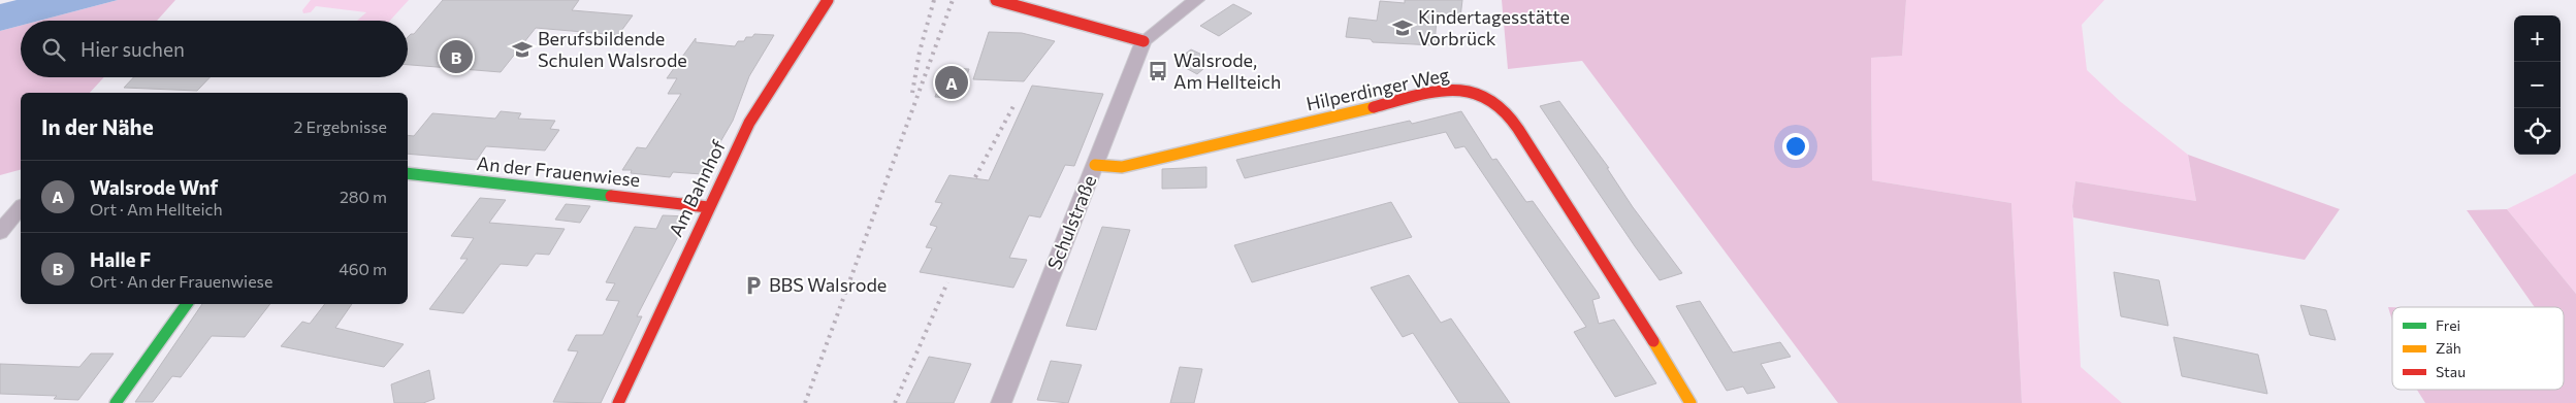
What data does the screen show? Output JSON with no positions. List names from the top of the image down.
{
  "streets": {
    "street": [
      "Hilperdinger Weg",
      "An der Frauenwiese",
      "Am Bahnhof",
      "Schulstraße"
    ]
  },
  "crossings": [
    ["Hilperdinger Weg", "Schulstraße"],
    ["An der Frauenwiese", "Am Bahnhof"]
  ],
  "places": {
    "school or university": ["Kindertagesstätte Vorbrück", "Berufsbildende Schulen Walsrode"],
    "bus stop": ["Walsrode, Am Hellteich"],
    "parking": ["BBS Walsrode"]
  },
  "legend": ["Frei", "Zäh", "Stau"],
  "page": {
    "map_buttons": ["+", "−"],
    "search": "Hier suchen",
    "pins": ["B", "A"],
    "heading": ["In der Nähe", "2 Ergebnisse"],
    "list": [
      {
        "mark": "A",
        "name": "Walsrode Wnf",
        "note": "Ort · Am Hellteich",
        "value": "280 m"
      },
      {
        "mark": "B",
        "name": "Halle F",
        "note": "Ort · An der Frauenwiese",
        "value": "460 m"
      }
    ]
  }
}
